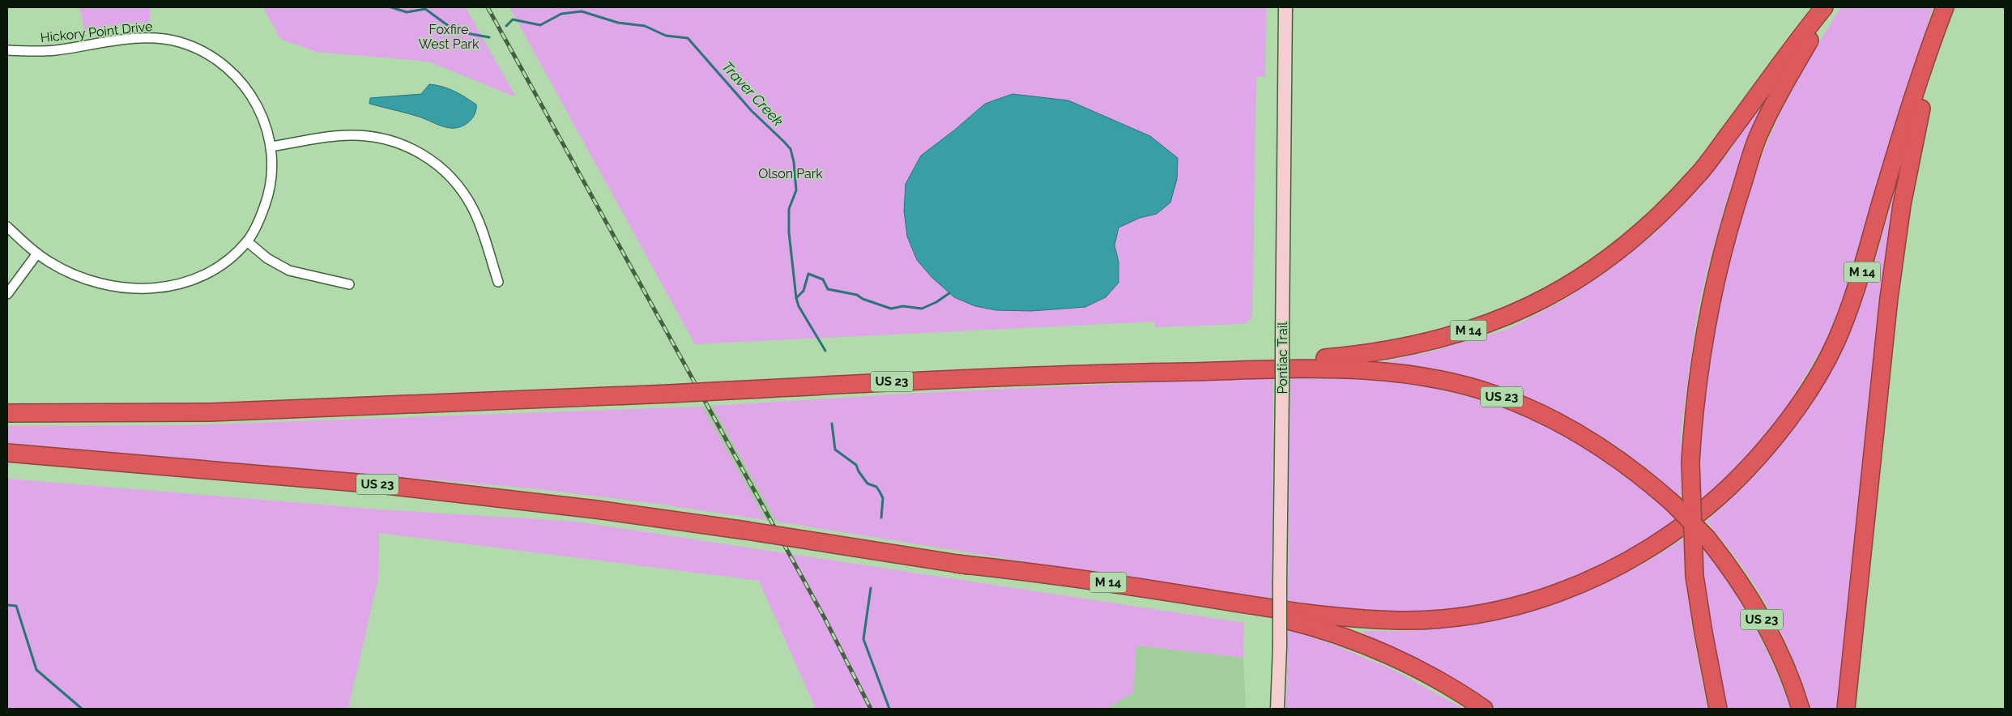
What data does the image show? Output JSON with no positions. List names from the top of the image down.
{
  "streets": {
    "highway": ["M 14", "US 23"],
    "main road": ["Pontiac Trail"],
    "street": ["Hickory Point Drive"]
  },
  "crossings": [
    ["M 14", "US 23"]
  ],
  "water": ["Traver Creek"],
  "parks": ["Foxfire West Park", "Olson Park"]
}
